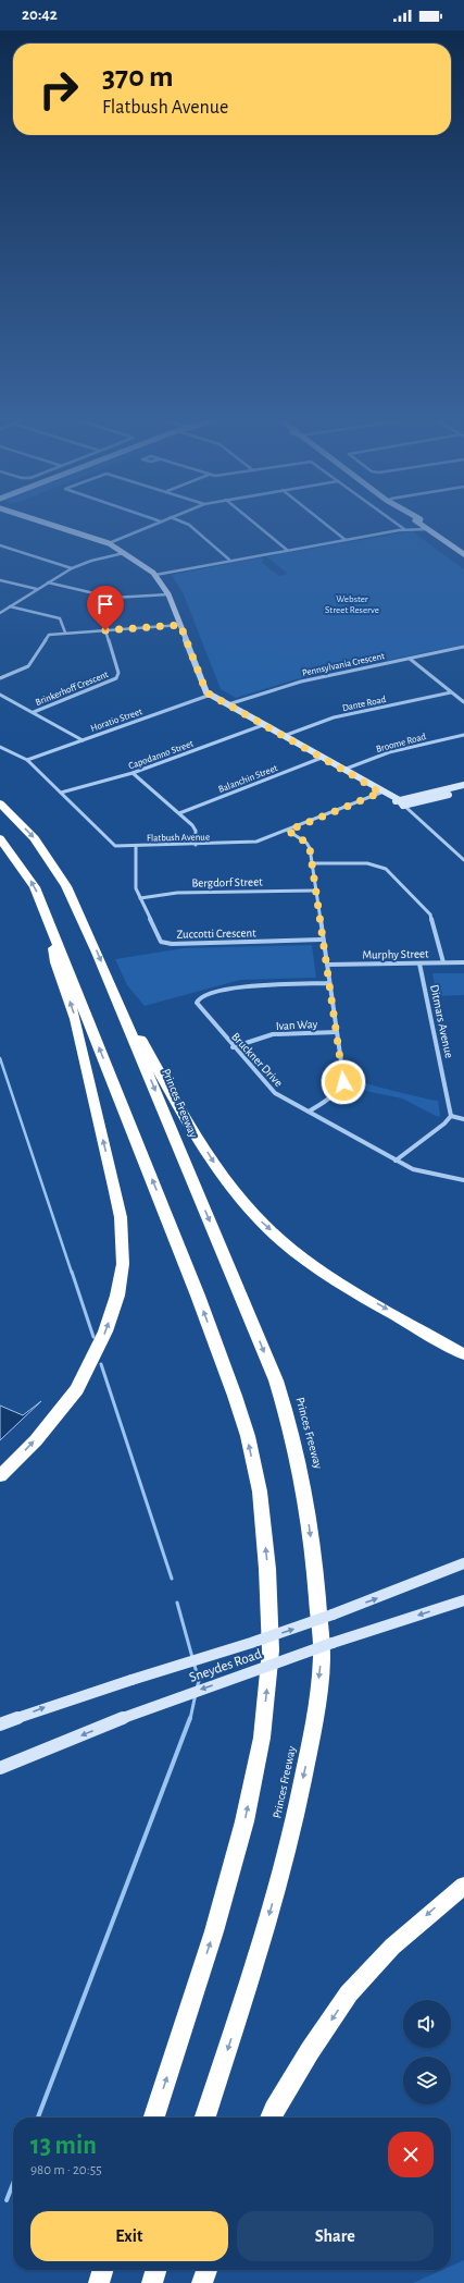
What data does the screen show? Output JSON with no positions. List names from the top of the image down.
{
  "streets": {
    "highway": ["Princes Freeway"],
    "street": [
      "Pennsylvania Crescent",
      "Brinkerhoff Crescent",
      "Dante Road",
      "Horatio Street",
      "Broome Road",
      "Capodanno Street",
      "Balanchin Street",
      "Flatbush Avenue",
      "Bergdorf Street",
      "Zuccotti Crescent",
      "Murphy Street",
      "Ditmars Avenue",
      "Ivan Way",
      "Bruckner Drive",
      "Sneydes Road"
    ]
  },
  "crossings": [
    ["Horatio Street", "Flatbush Avenue"],
    ["Capodanno Street", "Flatbush Avenue"],
    ["Flatbush Avenue", "Zuccotti Crescent"],
    ["Bergdorf Street", "Zuccotti Crescent"],
    ["Murphy Street", "Ditmars Avenue"],
    ["Ivan Way", "Bruckner Drive"]
  ],
  "parks": ["Webster Street Reserve"],
  "page": {
    "status": "20:42",
    "turn": ["370 m", "Flatbush Avenue"],
    "heading": ["13 min", "980 m · 20:55"],
    "buttons": ["Exit", "Share"]
  }
}
